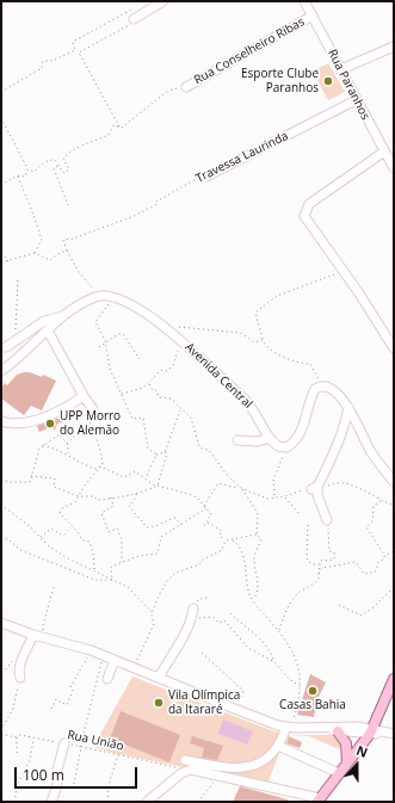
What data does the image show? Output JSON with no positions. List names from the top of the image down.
{
  "streets": {
    "street": [
      "Rua Conselheiro Ribas",
      "Rua Paranhos",
      "Travessa Laurinda",
      "Avenida Central"
    ],
    "path": ["Rua União"]
  },
  "crossings": [
    ["Rua Conselheiro Ribas", "Rua Paranhos"],
    ["Rua Paranhos", "Travessa Laurinda"]
  ],
  "places": [
    "Esporte Clube Paranhos",
    "UPP Morro do Alemão",
    "Casas Bahia",
    "Vila Olímpica da Itararé"
  ],
  "scale_bar": "100 m",
  "north": "top"
}
